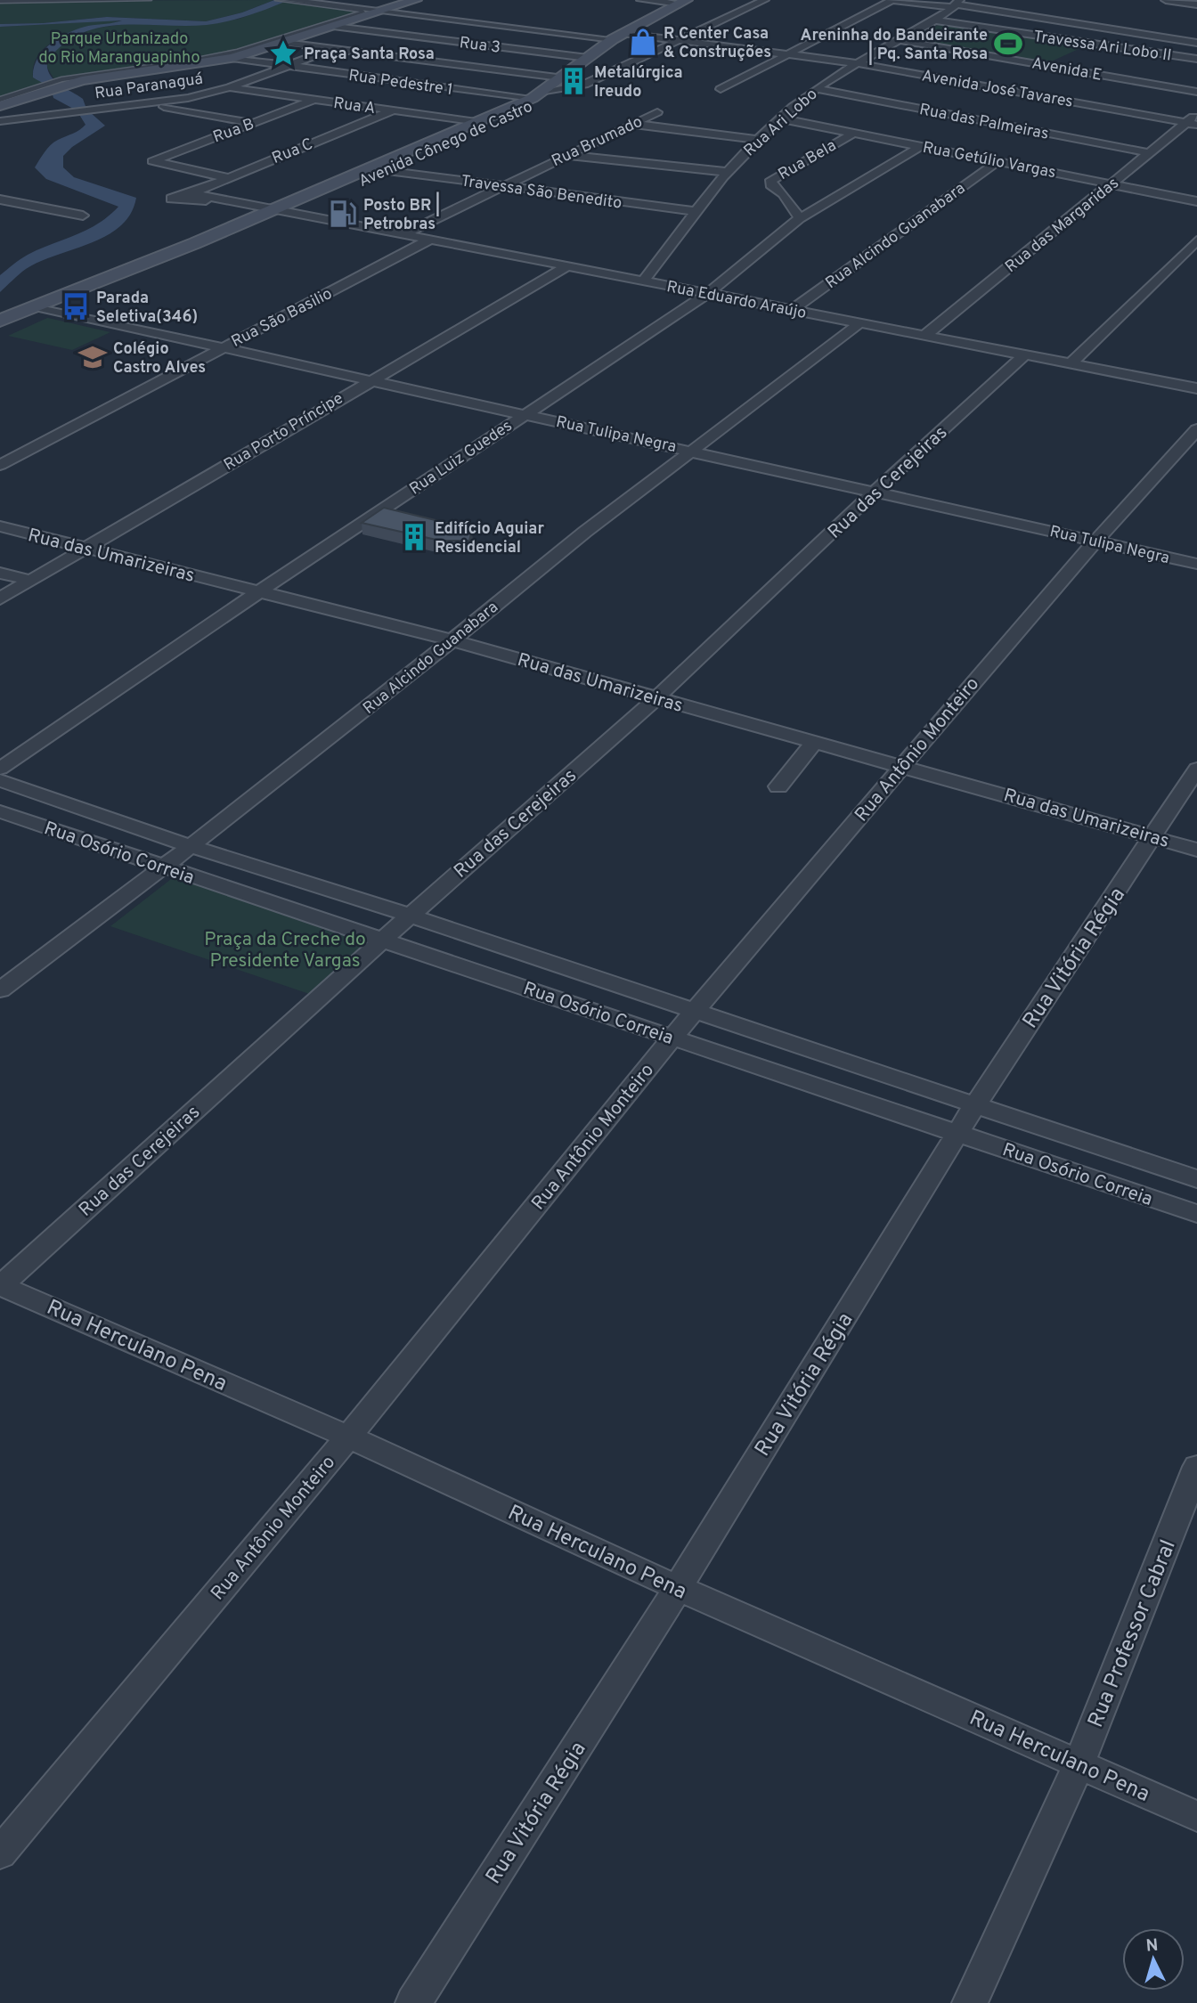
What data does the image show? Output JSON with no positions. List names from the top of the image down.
{
  "streets": {
    "main road": ["Avenida Cônego de Castro"],
    "street": [
      "Rua 3",
      "Travessa Ari Lobo II",
      "Avenida E",
      "Rua Pedestre 1",
      "Rua Paranaguá",
      "Avenida José Tavares",
      "Rua A",
      "Rua das Palmeiras",
      "Rua Ari Lobo",
      "Rua B",
      "Rua Brumado",
      "Rua C",
      "Rua Bela",
      "Rua Getúlio Vargas",
      "Travessa São Benedito",
      "Rua das Margaridas",
      "Rua Alcindo Guanabara",
      "Rua Eduardo Araújo",
      "Rua São Basilio",
      "Rua Porto Príncipe",
      "Rua Tulipa Negra",
      "Rua Luiz Guedes",
      "Rua das Cerejeiras",
      "Rua das Umarizeiras",
      "Rua Antônio Monteiro",
      "Rua Osório Correia",
      "Rua Vitória Régia",
      "Rua Herculano Pena",
      "Rua Professor Cabral"
    ]
  },
  "crossings": [
    ["Rua 3", "Avenida Cônego de Castro"],
    ["Travessa Ari Lobo II", "Rua Ari Lobo"],
    ["Avenida E", "Rua Ari Lobo"],
    ["Rua Pedestre 1", "Rua Paranaguá"],
    ["Rua Pedestre 1", "Avenida José Tavares"],
    ["Rua Pedestre 1", "Avenida Cônego de Castro"],
    ["Rua Paranaguá", "Rua A"],
    ["Avenida José Tavares", "Rua Ari Lobo"],
    ["Avenida José Tavares", "Avenida Cônego de Castro"],
    ["Avenida José Tavares", "Rua das Margaridas"],
    ["Rua A", "Rua B"],
    ["Rua A", "Avenida Cônego de Castro"],
    ["Rua A", "Rua C"],
    ["Rua das Palmeiras", "Rua Ari Lobo"],
    ["Rua das Palmeiras", "Rua das Margaridas"],
    ["Rua Ari Lobo", "Rua Getúlio Vargas"],
    ["Rua Ari Lobo", "Travessa São Benedito"],
    ["Rua Ari Lobo", "Rua Eduardo Araújo"],
    ["Rua B", "Rua C"],
    ["Rua Brumado", "Travessa São Benedito"],
    ["Rua Brumado", "Rua Eduardo Araújo"],
    ["Avenida Cônego de Castro", "Travessa São Benedito"],
    ["Avenida Cônego de Castro", "Rua Eduardo Araújo"],
    ["Avenida Cônego de Castro", "Rua Tulipa Negra"],
    ["Rua C", "Rua Eduardo Araújo"],
    ["Rua Bela", "Rua Getúlio Vargas"],
    ["Rua Bela", "Rua Luiz Guedes"],
    ["Rua Getúlio Vargas", "Rua das Margaridas"],
    ["Rua Getúlio Vargas", "Rua Alcindo Guanabara"],
    ["Rua Getúlio Vargas", "Rua Luiz Guedes"],
    ["Rua das Margaridas", "Rua Eduardo Araújo"],
    ["Rua Alcindo Guanabara", "Rua Eduardo Araújo"],
    ["Rua Alcindo Guanabara", "Rua Tulipa Negra"],
    ["Rua Alcindo Guanabara", "Rua das Umarizeiras"],
    ["Rua Alcindo Guanabara", "Rua Osório Correia"],
    ["Rua Eduardo Araújo", "Rua São Basilio"],
    ["Rua Eduardo Araújo", "Rua Porto Príncipe"],
    ["Rua Eduardo Araújo", "Rua Luiz Guedes"],
    ["Rua Eduardo Araújo", "Rua das Cerejeiras"],
    ["Rua São Basilio", "Rua Tulipa Negra"],
    ["Rua Porto Príncipe", "Rua Tulipa Negra"],
    ["Rua Porto Príncipe", "Rua das Umarizeiras"],
    ["Rua Tulipa Negra", "Rua Luiz Guedes"],
    ["Rua Tulipa Negra", "Rua das Cerejeiras"],
    ["Rua Tulipa Negra", "Rua Antônio Monteiro"],
    ["Rua Luiz Guedes", "Rua das Umarizeiras"],
    ["Rua das Cerejeiras", "Rua das Umarizeiras"],
    ["Rua das Cerejeiras", "Rua Osório Correia"],
    ["Rua das Cerejeiras", "Rua Herculano Pena"],
    ["Rua das Umarizeiras", "Rua Antônio Monteiro"],
    ["Rua das Umarizeiras", "Rua Vitória Régia"],
    ["Rua Antônio Monteiro", "Rua Osório Correia"],
    ["Rua Antônio Monteiro", "Rua Herculano Pena"],
    ["Rua Osório Correia", "Rua Vitória Régia"],
    ["Rua Vitória Régia", "Rua Herculano Pena"],
    ["Rua Herculano Pena", "Rua Professor Cabral"]
  ],
  "parks": ["Parque Urbanizado do Rio Maranguapinho", "Praça da Creche do Presidente Vargas"],
  "places": {
    "shop": ["R Center Casa & Construções"],
    "sports": ["Areninha do Bandeirante | Pq. Santa Rosa"],
    "place": ["Praça Santa Rosa"],
    "building": ["Metalúrgica Ireudo", "Edifício Aguiar Residencial"],
    "fuel station": ["Posto BR | Petrobras"],
    "bus stop": ["Parada Seletiva(346)"],
    "school or university": ["Colégio Castro Alves"]
  },
  "north": "top"
}
